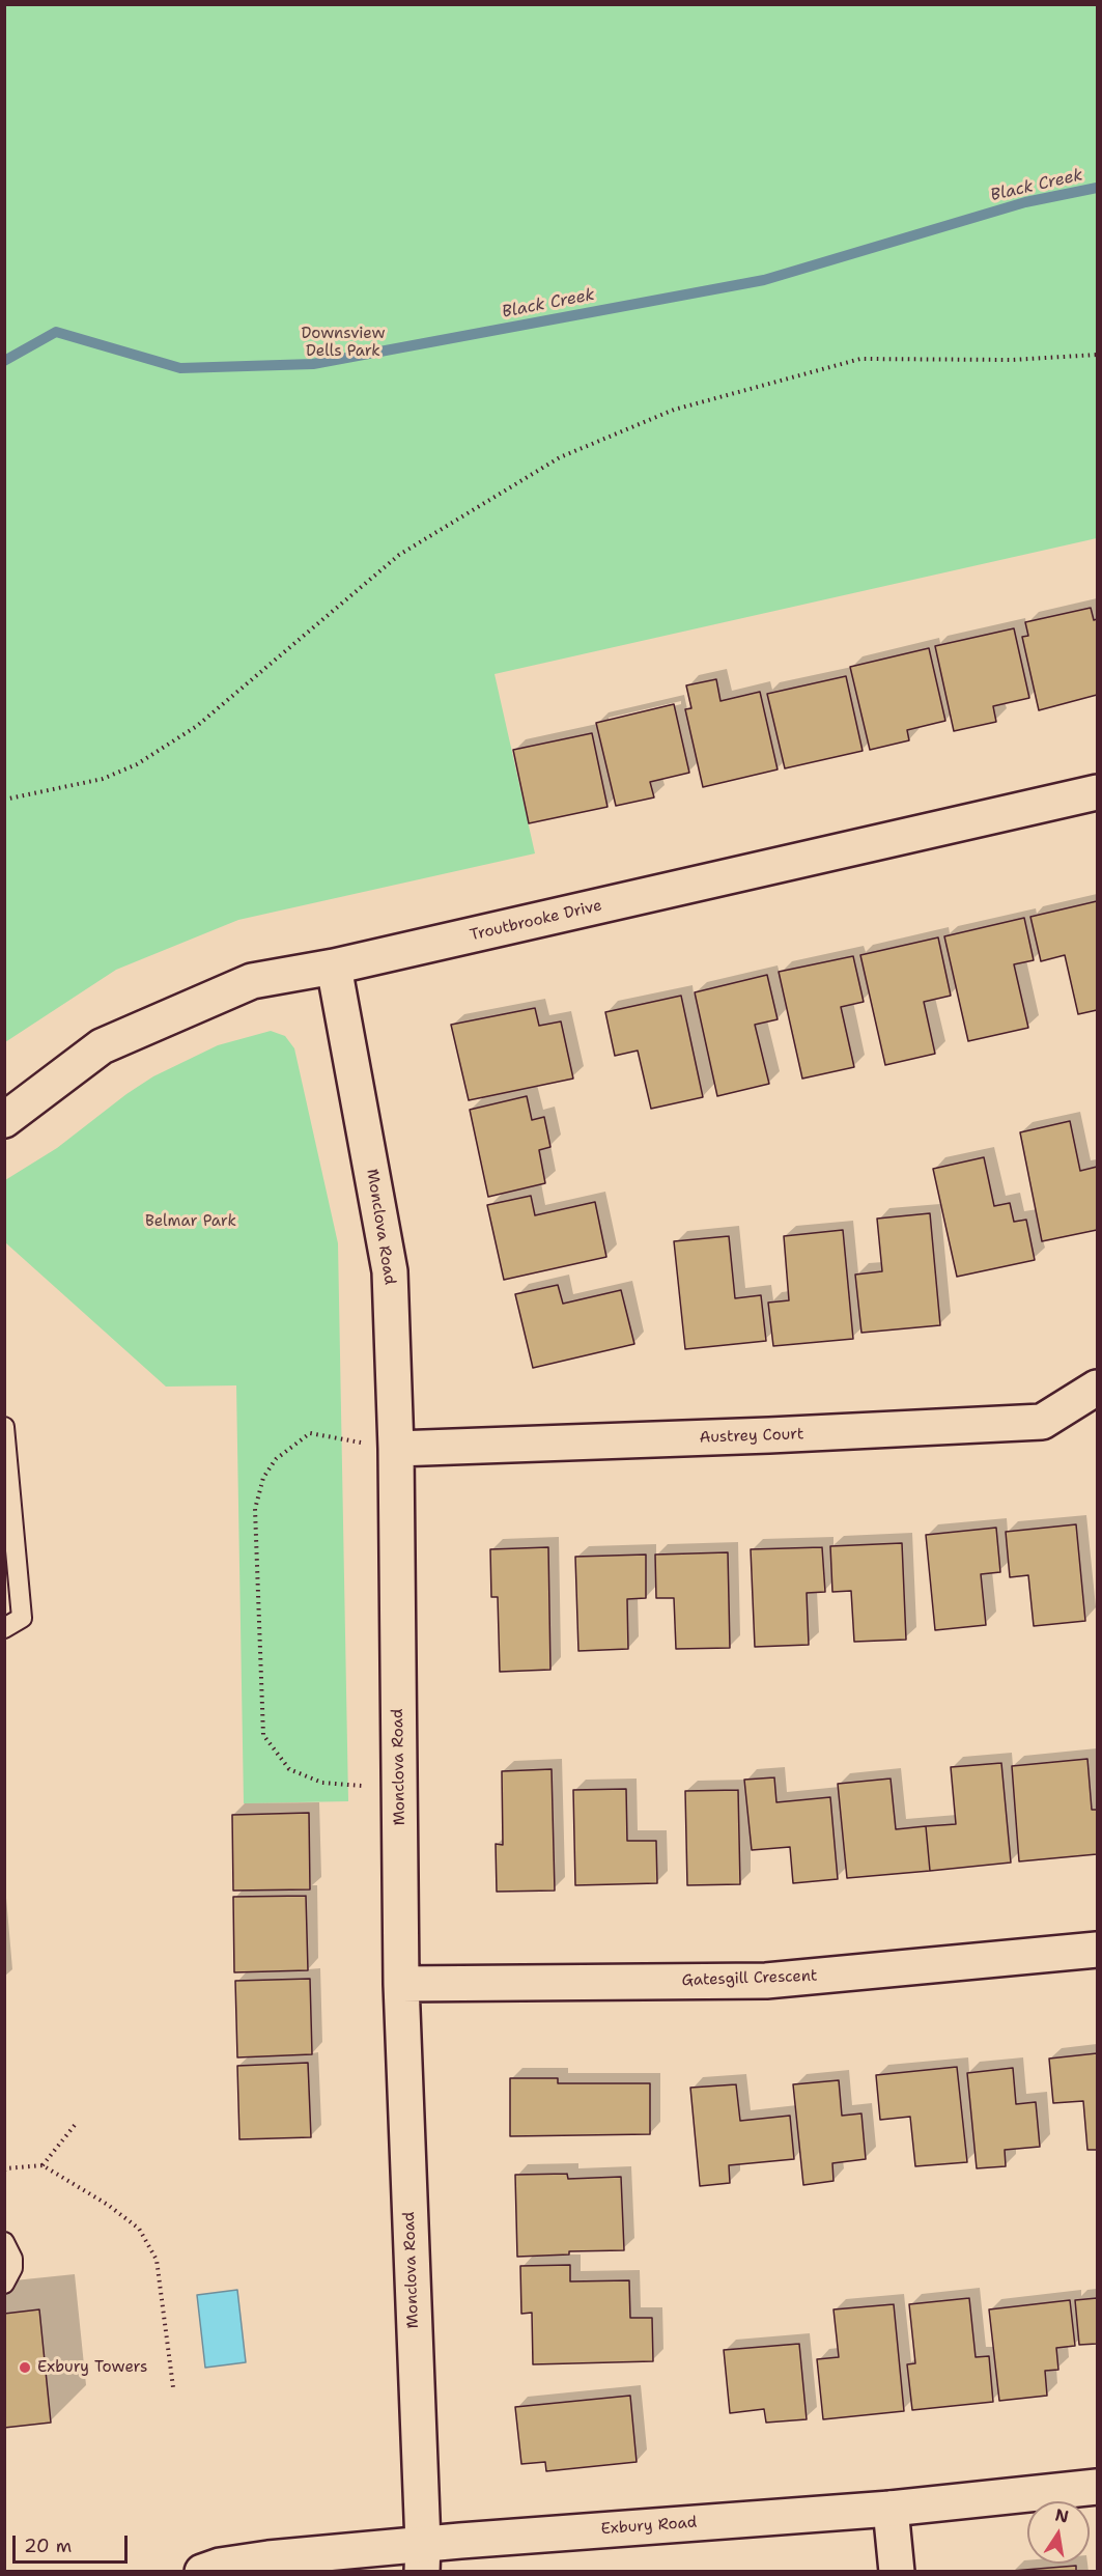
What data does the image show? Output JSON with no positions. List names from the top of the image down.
{
  "streets": {
    "street": [
      "Troutbrooke Drive",
      "Monclova Road",
      "Austrey Court",
      "Gatesgill Crescent",
      "Exbury Road"
    ]
  },
  "crossings": [
    ["Troutbrooke Drive", "Monclova Road"],
    ["Monclova Road", "Austrey Court"],
    ["Monclova Road", "Gatesgill Crescent"],
    ["Monclova Road", "Exbury Road"]
  ],
  "water": ["Black Creek"],
  "parks": ["Downsview Dells Park", "Belmar Park"],
  "places": ["Exbury Towers"],
  "scale_bar": "20 m",
  "north": "top"
}
